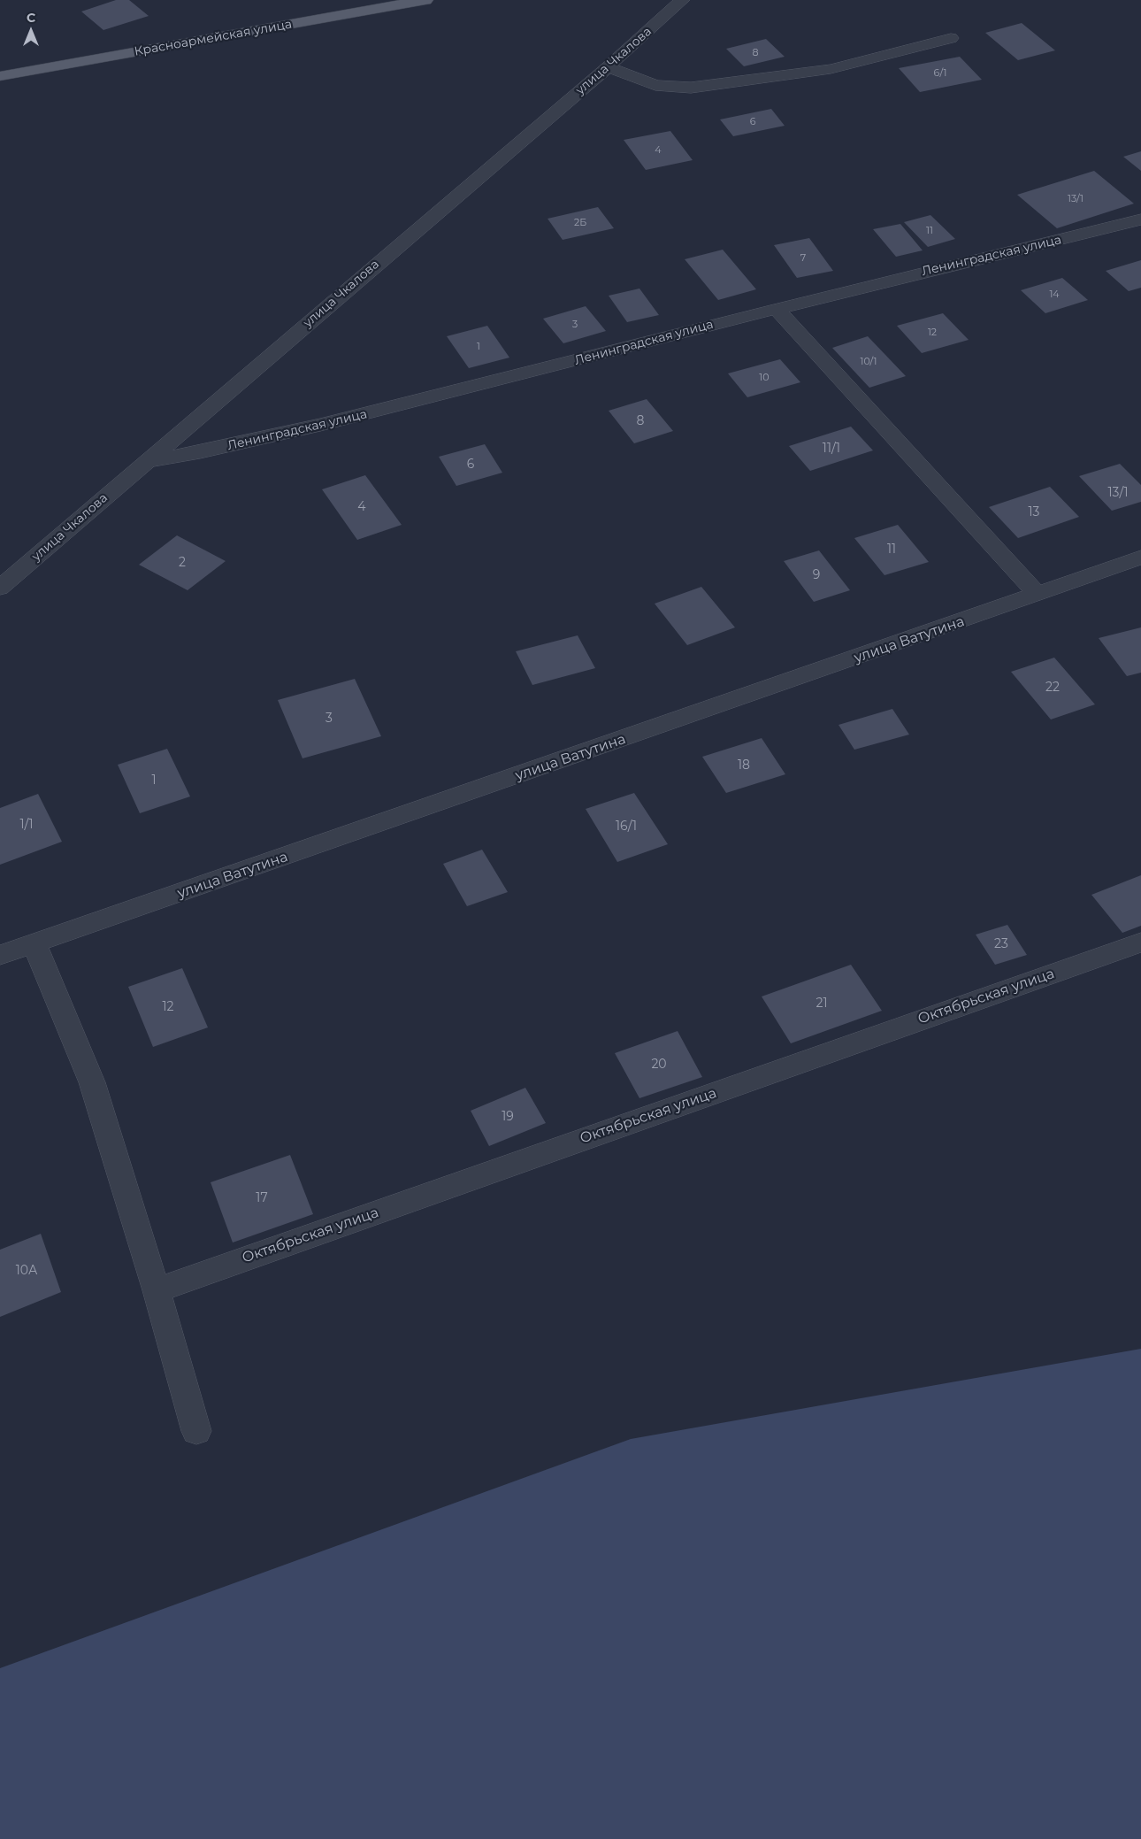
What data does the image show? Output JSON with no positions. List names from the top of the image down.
{
  "streets": {
    "main road": ["Красноармейская улица"],
    "street": [
      "улица Чкалова",
      "Ленинградская улица",
      "улица Ватутина",
      "Октябрьская улица"
    ]
  },
  "crossings": [
    ["улица Чкалова", "Ленинградская улица"]
  ],
  "house_numbers": [
    "8",
    "6/1",
    "6",
    "4",
    "13/1",
    "2Б",
    "11",
    "7",
    "14",
    "3",
    "12",
    "1",
    "10/1",
    "10",
    "8",
    "11/1",
    "6",
    "13/1",
    "4",
    "13",
    "11",
    "2",
    "9",
    "22",
    "3",
    "18",
    "1",
    "1/1",
    "16/1",
    "23",
    "21",
    "12",
    "20",
    "19",
    "17",
    "10А"
  ],
  "north": "top"
}
